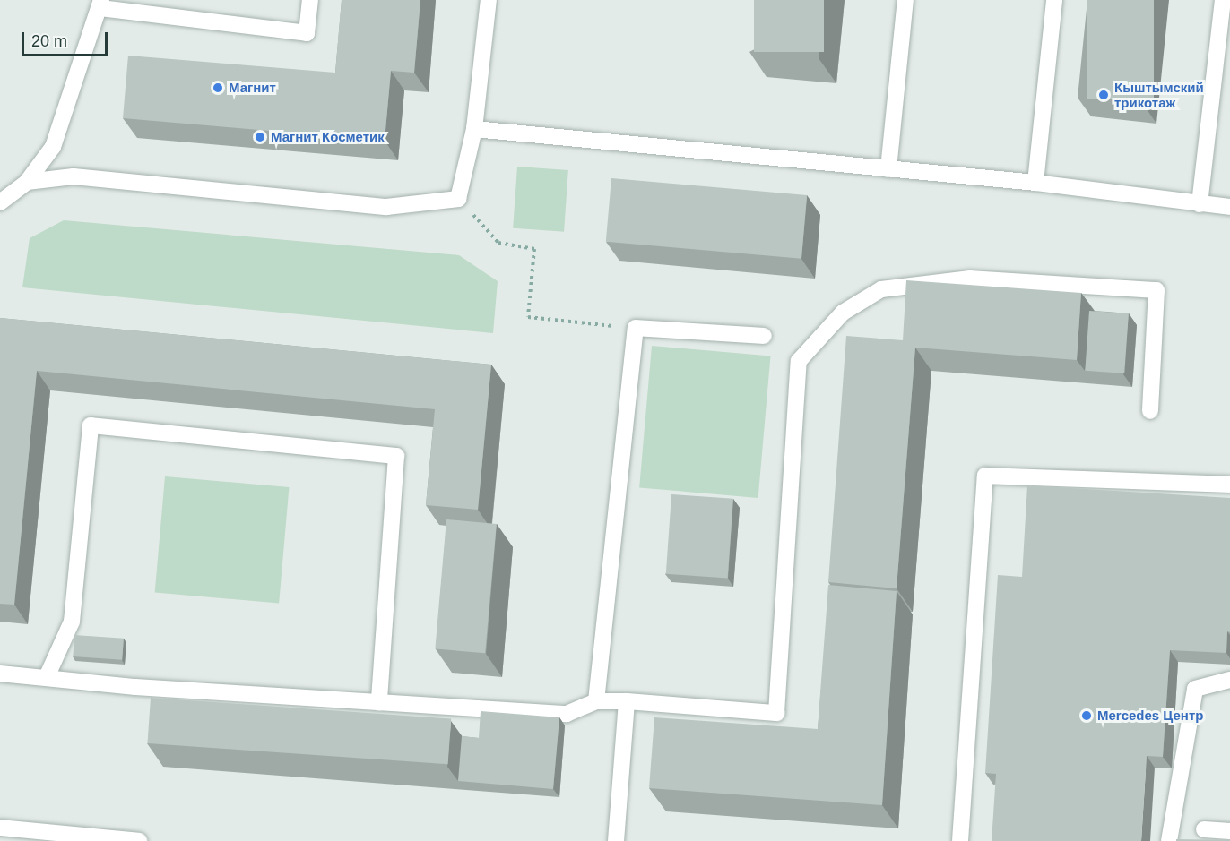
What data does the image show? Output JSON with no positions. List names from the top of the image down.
{
  "places": [
    "Магнит",
    "Кыштымский трикотаж",
    "Магнит Косметик",
    "Mercedes Центр"
  ],
  "scale_bar": "20 m"
}
